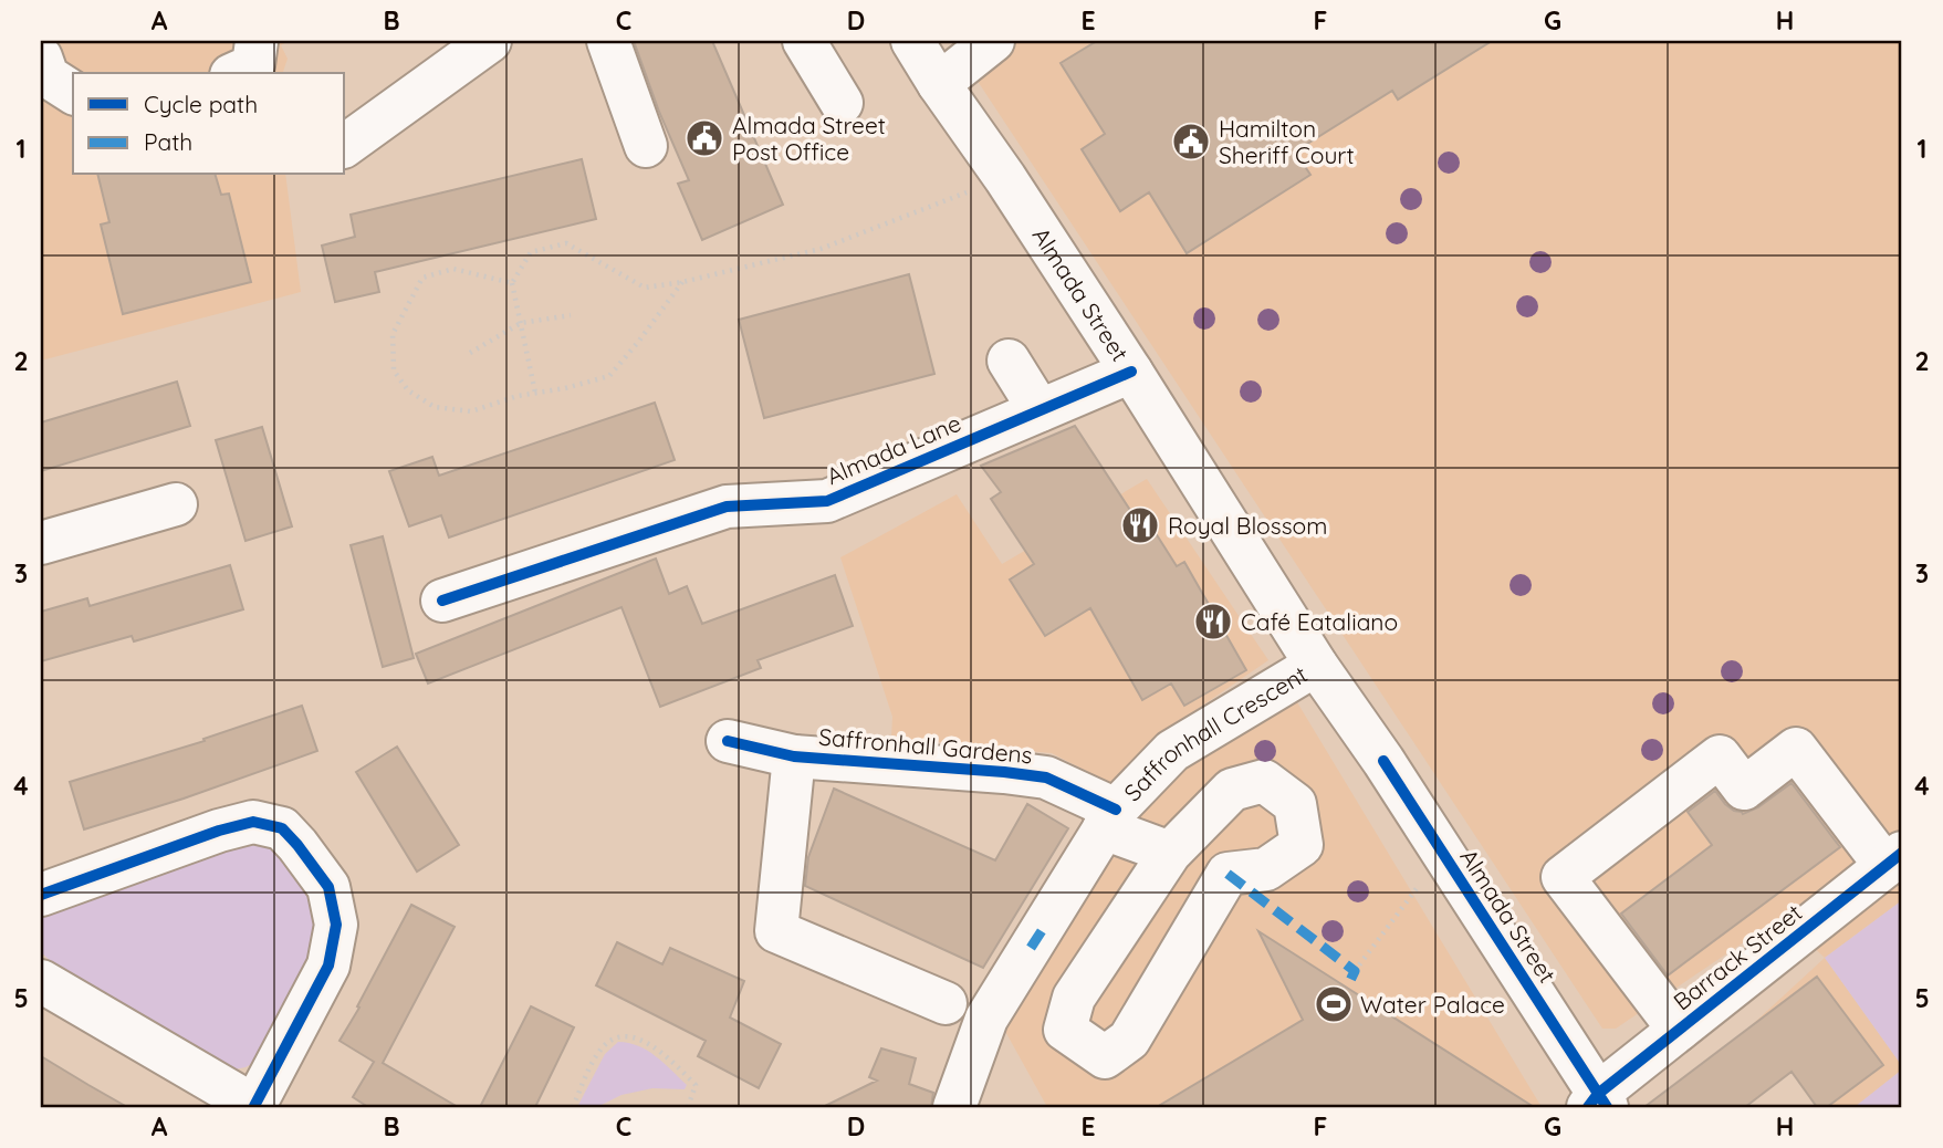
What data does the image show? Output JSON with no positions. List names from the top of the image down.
{
  "streets": {
    "street": [
      "Almada Street",
      "Almada Lane",
      "Saffronhall Crescent",
      "Saffronhall Gardens",
      "Barrack Street"
    ]
  },
  "crossings": [
    ["Almada Street", "Almada Lane"],
    ["Almada Street", "Saffronhall Crescent"],
    ["Almada Street", "Barrack Street"],
    ["Saffronhall Crescent", "Saffronhall Gardens"]
  ],
  "places": {
    "public building": ["Almada Street Post Office", "Hamilton Sheriff Court"],
    "restaurant": ["Royal Blossom", "Café Eataliano"],
    "sports": ["Water Palace"]
  },
  "legend": ["Cycle path", "Path"],
  "grid": {
    "columns": [
      "A",
      "B",
      "C",
      "D",
      "E",
      "F",
      "G",
      "H"
    ],
    "rows": [
      "1",
      "2",
      "3",
      "4",
      "5"
    ]
  }
}
